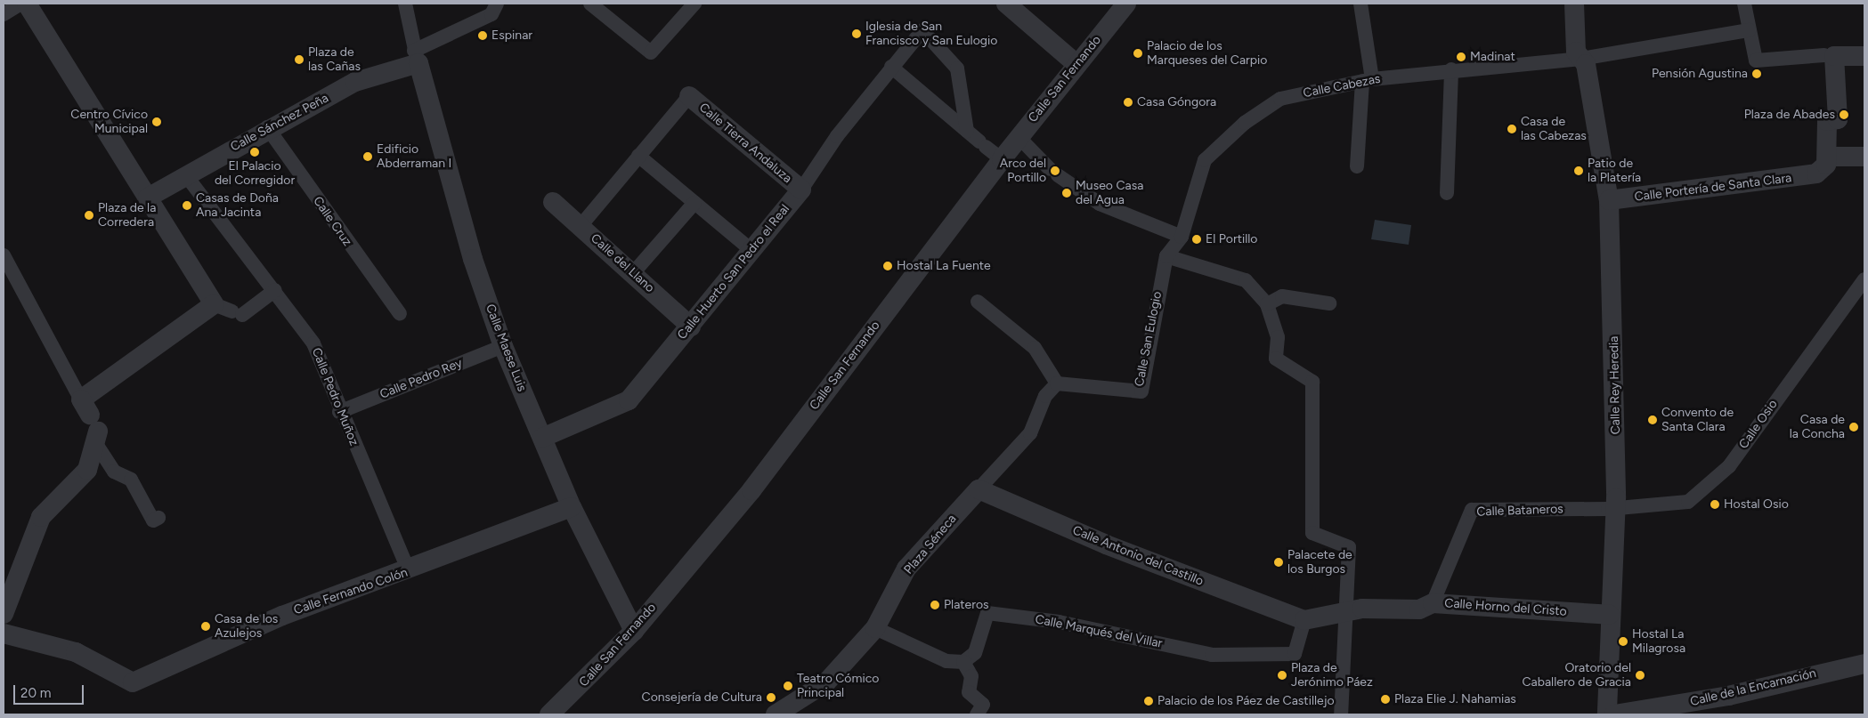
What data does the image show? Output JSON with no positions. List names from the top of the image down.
{
  "streets": {
    "street": [
      "Calle San Fernando",
      "Calle Cabezas",
      "Calle Sánchez Peña",
      "Calle Tierra Andaluza",
      "Calle Portería de Santa Clara",
      "Calle Cruz",
      "Calle del Llano",
      "Calle Huerto San Pedro el Real",
      "Calle San Eulogio",
      "Calle Maese Luis",
      "Calle Pedro Rey",
      "Calle Rey Heredia",
      "Calle Pedro Muñoz",
      "Calle Osio",
      "Calle Bataneros",
      "Plaza Séneca",
      "Calle Antonio del Castillo",
      "Calle Fernando Colón",
      "Calle Horno del Cristo",
      "Calle Marqués del Villar",
      "Calle de la Encarnación"
    ]
  },
  "crossings": [
    ["Calle San Fernando", "Calle Maese Luis"],
    ["Calle Cabezas", "Calle San Eulogio"],
    ["Calle Cabezas", "Calle Rey Heredia"],
    ["Calle Sánchez Peña", "Calle Cruz"],
    ["Calle Sánchez Peña", "Calle Maese Luis"],
    ["Calle Sánchez Peña", "Calle Pedro Muñoz"],
    ["Calle Tierra Andaluza", "Calle Huerto San Pedro el Real"],
    ["Calle Portería de Santa Clara", "Calle Rey Heredia"],
    ["Calle del Llano", "Calle Huerto San Pedro el Real"],
    ["Calle Huerto San Pedro el Real", "Calle Maese Luis"],
    ["Calle Maese Luis", "Calle Pedro Rey"],
    ["Calle Maese Luis", "Calle Fernando Colón"],
    ["Calle Pedro Rey", "Calle Pedro Muñoz"],
    ["Calle Rey Heredia", "Calle Osio"],
    ["Calle Rey Heredia", "Calle Bataneros"],
    ["Calle Rey Heredia", "Calle Horno del Cristo"],
    ["Calle Pedro Muñoz", "Calle Fernando Colón"],
    ["Calle Osio", "Calle Bataneros"],
    ["Calle Bataneros", "Calle Horno del Cristo"],
    ["Plaza Séneca", "Calle Antonio del Castillo"],
    ["Calle Antonio del Castillo", "Calle Horno del Cristo"],
    ["Calle Antonio del Castillo", "Calle Marqués del Villar"],
    ["Calle Horno del Cristo", "Calle Marqués del Villar"]
  ],
  "places": [
    "Iglesia de San Francisco y San Eulogio",
    "Espinar",
    "Palacio de los Marqueses del Carpio",
    "Madinat",
    "Plaza de las Cañas",
    "Pensión Agustina",
    "Casa Góngora",
    "Plaza de Abades",
    "Centro Cívico Municipal",
    "Casa de las Cabezas",
    "El Palacio del Corregidor",
    "Edificio Abderraman I",
    "Arco del Portillo",
    "Patio de la Platería",
    "Museo Casa del Agua",
    "Casas de Doña Ana Jacinta",
    "Plaza de la Corredera",
    "El Portillo",
    "Hostal La Fuente",
    "Convento de Santa Clara",
    "Casa de la Concha",
    "Hostal Osio",
    "Palacete de los Burgos",
    "Plateros",
    "Casa de los Azulejos",
    "Hostal La Milagrosa",
    "Plaza de Jerónimo Páez",
    "Oratorio del Caballero de Gracia",
    "Teatro Cómico Principal",
    "Consejería de Cultura",
    "Plaza Elie J. Nahamias",
    "Palacio de los Páez de Castillejo"
  ],
  "scale_bar": "20 m"
}
